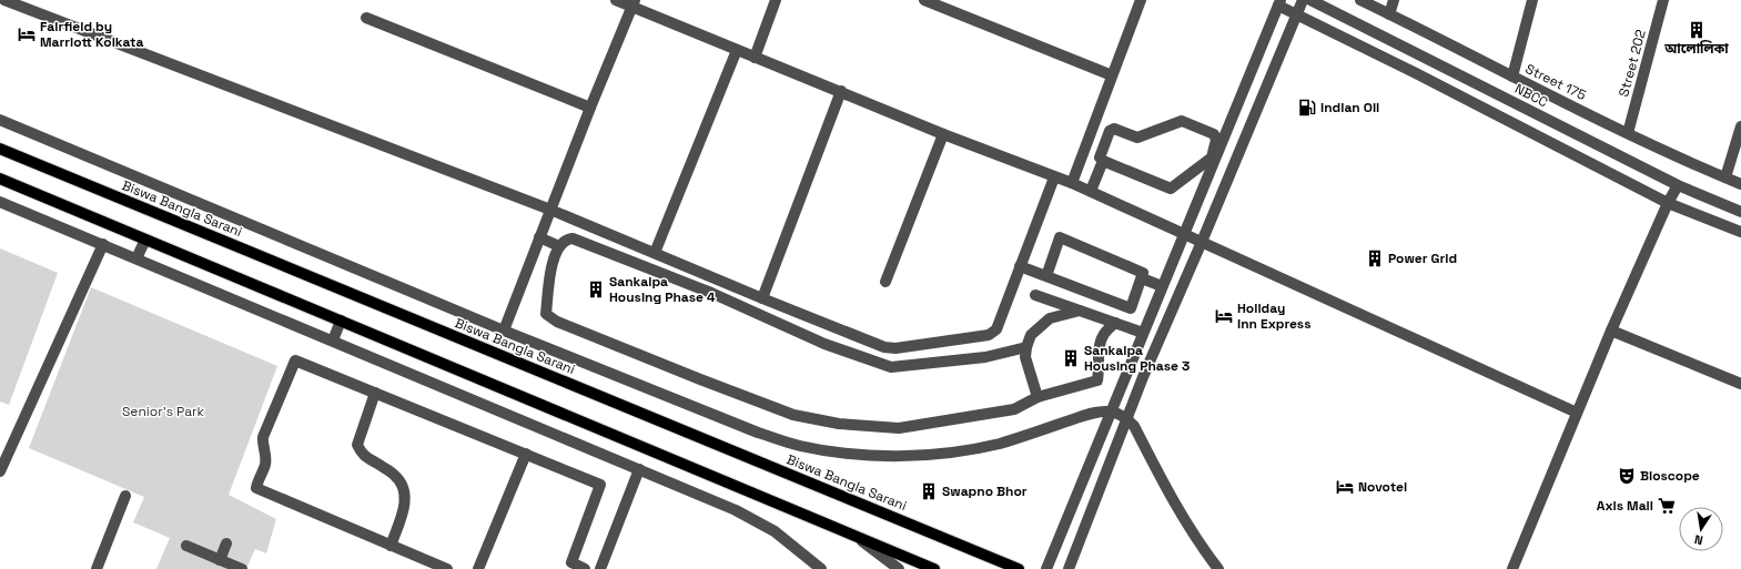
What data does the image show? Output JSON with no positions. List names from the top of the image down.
{
  "streets": {
    "main road": ["Biswa Bangla Sarani"],
    "street": ["Street 202", "Street 175", "NBCC"]
  },
  "crossings": [
    ["Street 202", "Street 175"]
  ],
  "parks": ["Senior's Park"],
  "places": {
    "building": [
      "আলোলিকা",
      "Power Grid",
      "Sankalpa Housing Phase 4",
      "Sankalpa Housing Phase 3",
      "Swapno Bhor"
    ],
    "hotel": ["Fairfield by Marriott Kolkata", "Holiday Inn Express", "Novotel"],
    "fuel station": ["Indian Oil"],
    "theatre": ["Bioscope"],
    "supermarket": ["Axis Mall"]
  },
  "north": "bottom"
}
